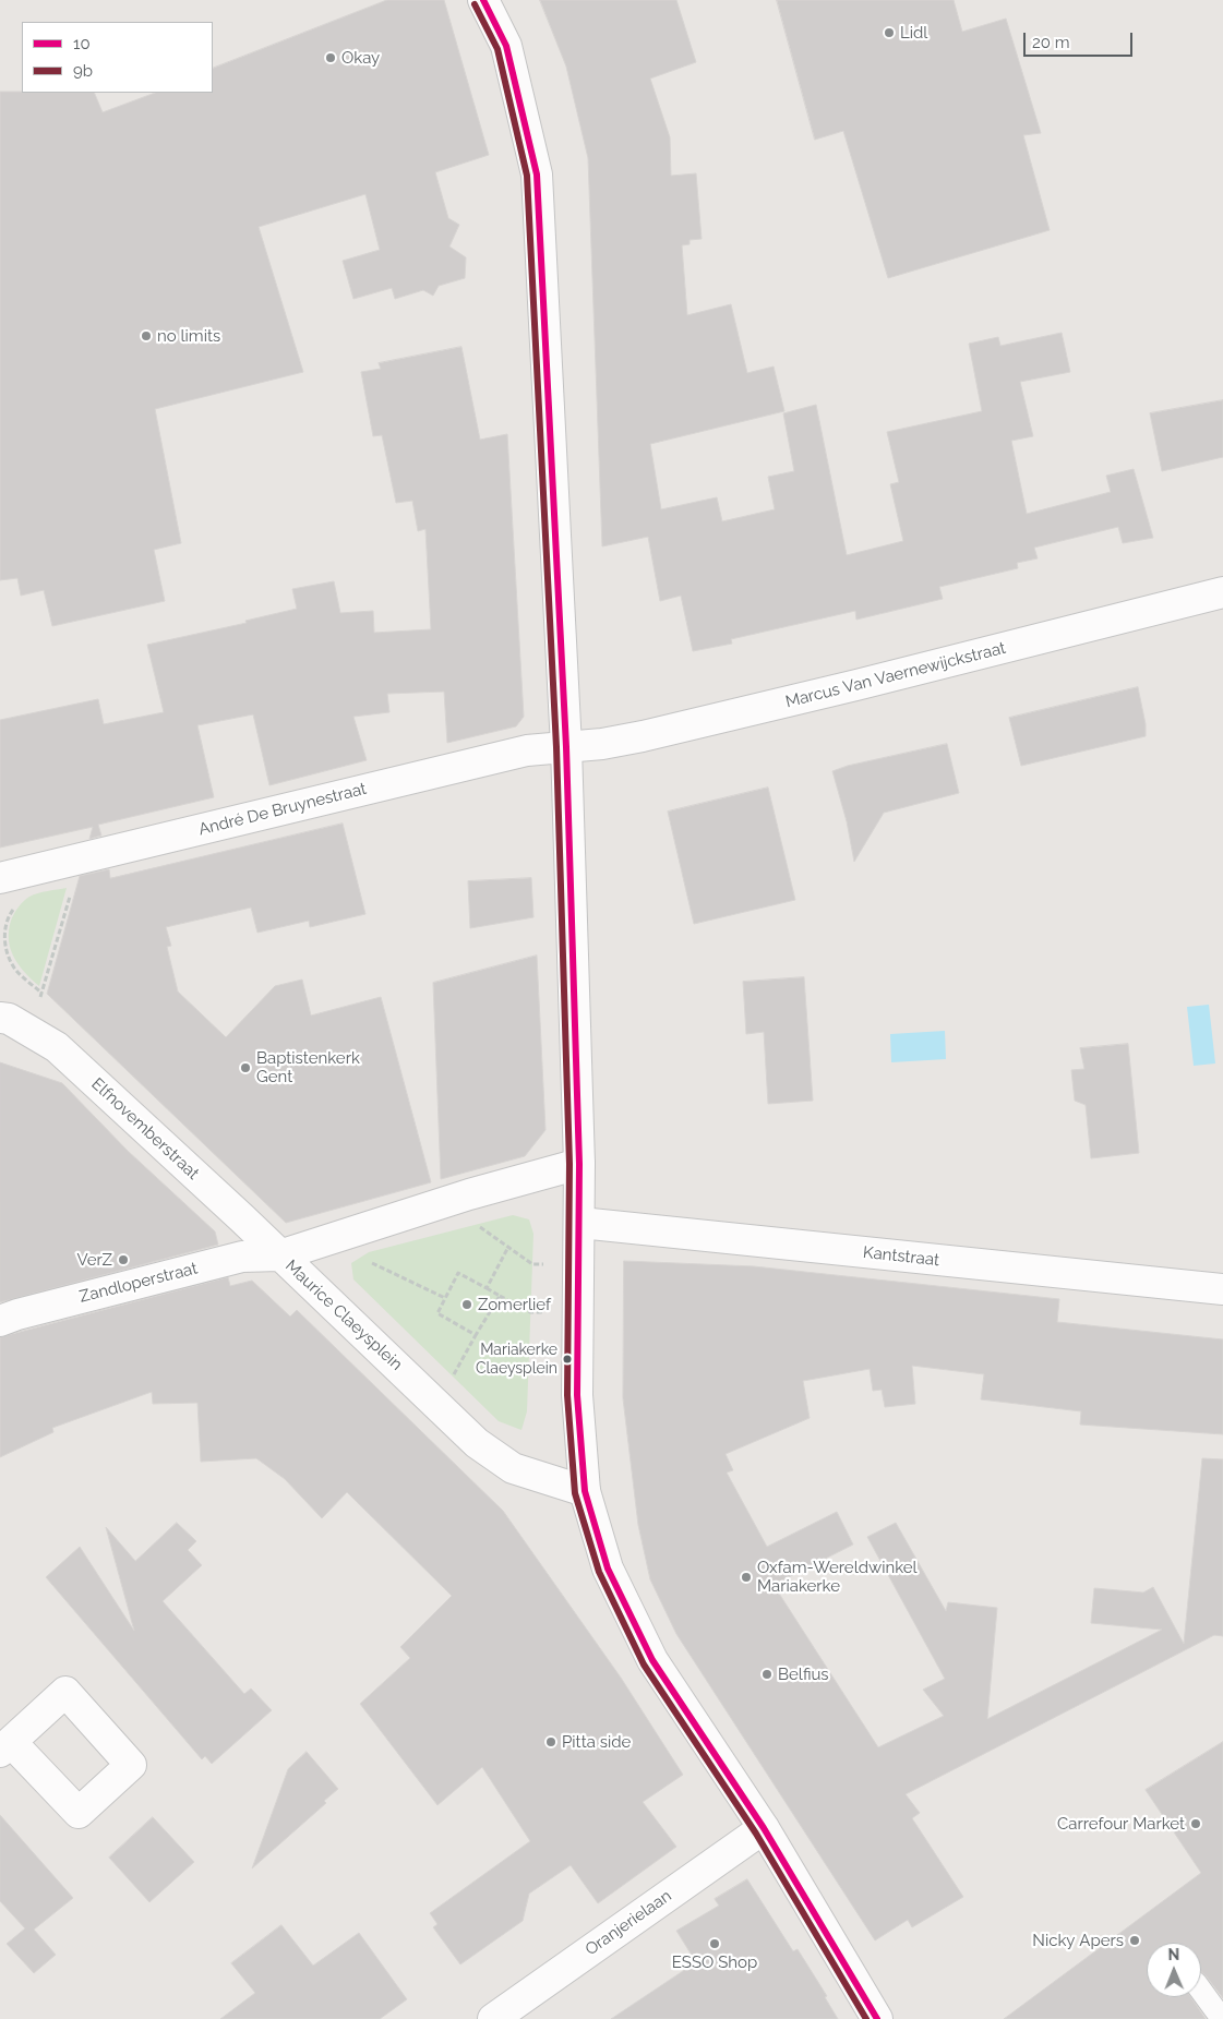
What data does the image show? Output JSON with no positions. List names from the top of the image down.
{
  "streets": {
    "street": [
      "Marcus Van Vaernewijckstraat",
      "André De Bruynestraat",
      "Elfnovemberstraat",
      "Kantstraat",
      "Zandloperstraat",
      "Maurice Claeysplein",
      "Oranjerielaan"
    ]
  },
  "crossings": [
    ["Marcus Van Vaernewijckstraat", "André De Bruynestraat"],
    ["Elfnovemberstraat", "Zandloperstraat"],
    ["Elfnovemberstraat", "Maurice Claeysplein"],
    ["Zandloperstraat", "Maurice Claeysplein"]
  ],
  "places": [
    "Lidl",
    "Okay",
    "no limits",
    "Baptistenkerk Gent",
    "VerZ",
    "Zomerlief",
    "Mariakerke Claeysplein",
    "Oxfam-Wereldwinkel Mariakerke",
    "Belfius",
    "Pitta side",
    "Carrefour Market",
    "Nicky Apers",
    "ESSO Shop"
  ],
  "lines": ["transit line 10", "transit line 9b"],
  "legend": ["10", "9b"],
  "scale_bar": "20 m",
  "north": "top"
}
